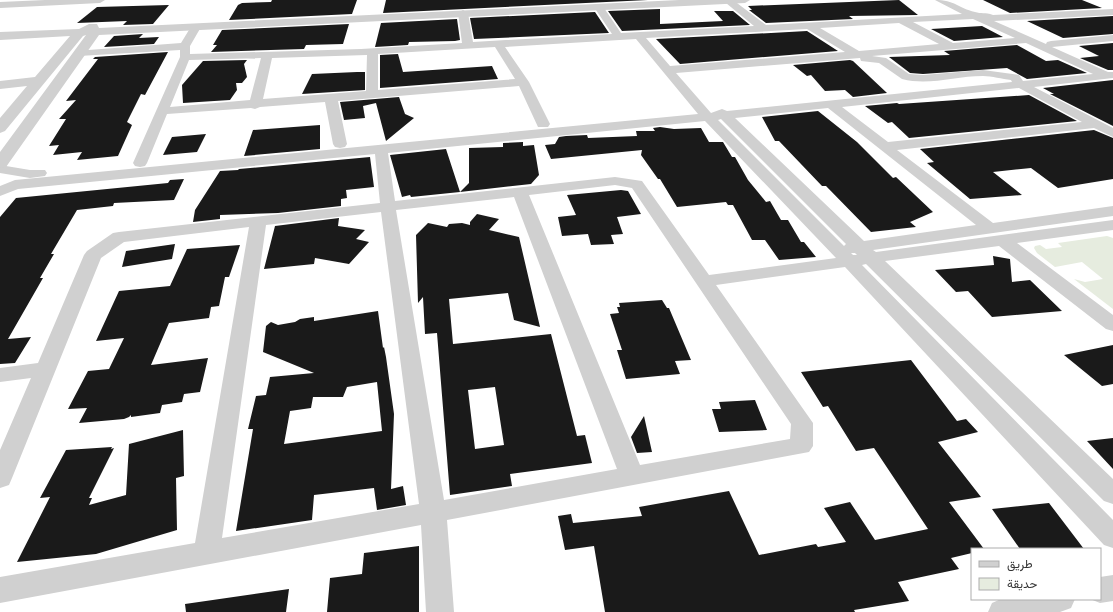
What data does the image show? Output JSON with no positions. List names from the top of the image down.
{
  "legend": ["طريق", "حديقة"]
}
